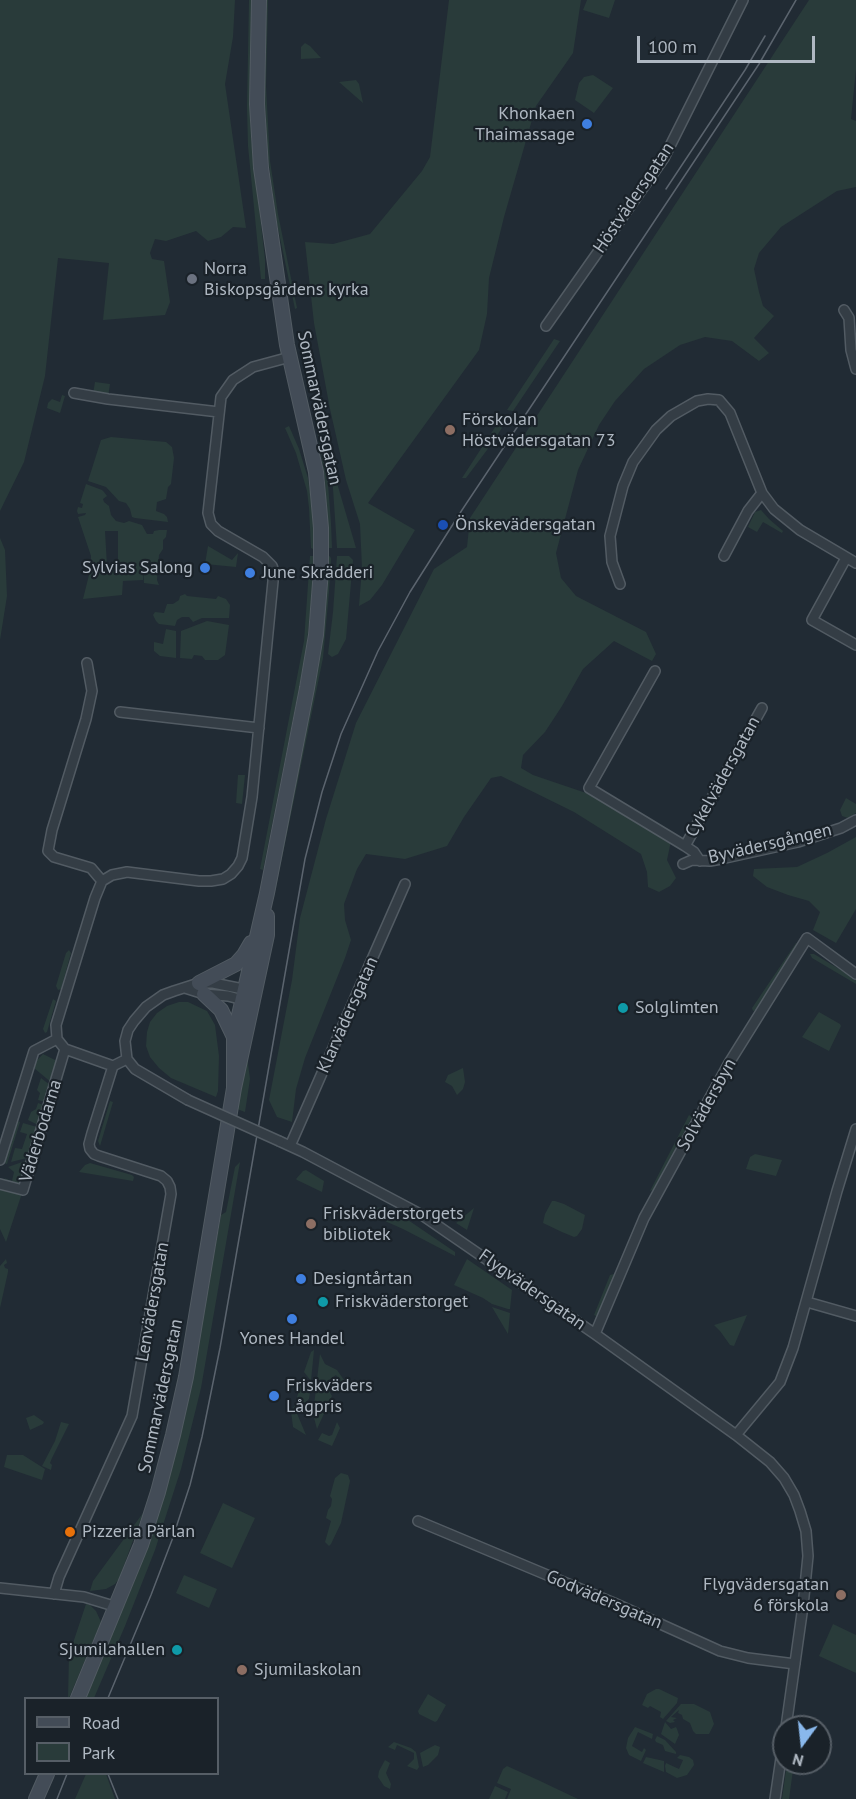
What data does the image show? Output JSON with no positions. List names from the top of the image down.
{
  "streets": {
    "street": [
      "Höstvädersgatan",
      "Sommarvädersgatan",
      "Cykelvädersgatan",
      "Byvädersgången",
      "Klarvädersgatan",
      "Solvädersbyn",
      "Väderbodarna",
      "Flygvädersgatan",
      "Lenvädersgatan",
      "Godvädersgatan"
    ]
  },
  "crossings": [
    ["Cykelvädersgatan", "Byvädersgången"],
    ["Klarvädersgatan", "Flygvädersgatan"],
    ["Solvädersbyn", "Flygvädersgatan"],
    ["Flygvädersgatan", "Godvädersgatan"]
  ],
  "places": [
    "Khonkaen Thaimassage",
    "Norra Biskopsgårdens kyrka",
    "Förskolan Höstvädersgatan 73",
    "Önskevädersgatan",
    "Sylvias Salong",
    "June Skrädderi",
    "Solglimten",
    "Friskväderstorgets bibliotek",
    "Designtårtan",
    "Friskväderstorget",
    "Yones Handel",
    "Friskväders Lågpris",
    "Pizzeria Pärlan",
    "Flygvädersgatan 6 förskola",
    "Sjumilahallen",
    "Sjumilaskolan"
  ],
  "legend": ["Road", "Park"],
  "scale_bar": "100 m",
  "north": "bottom"
}
